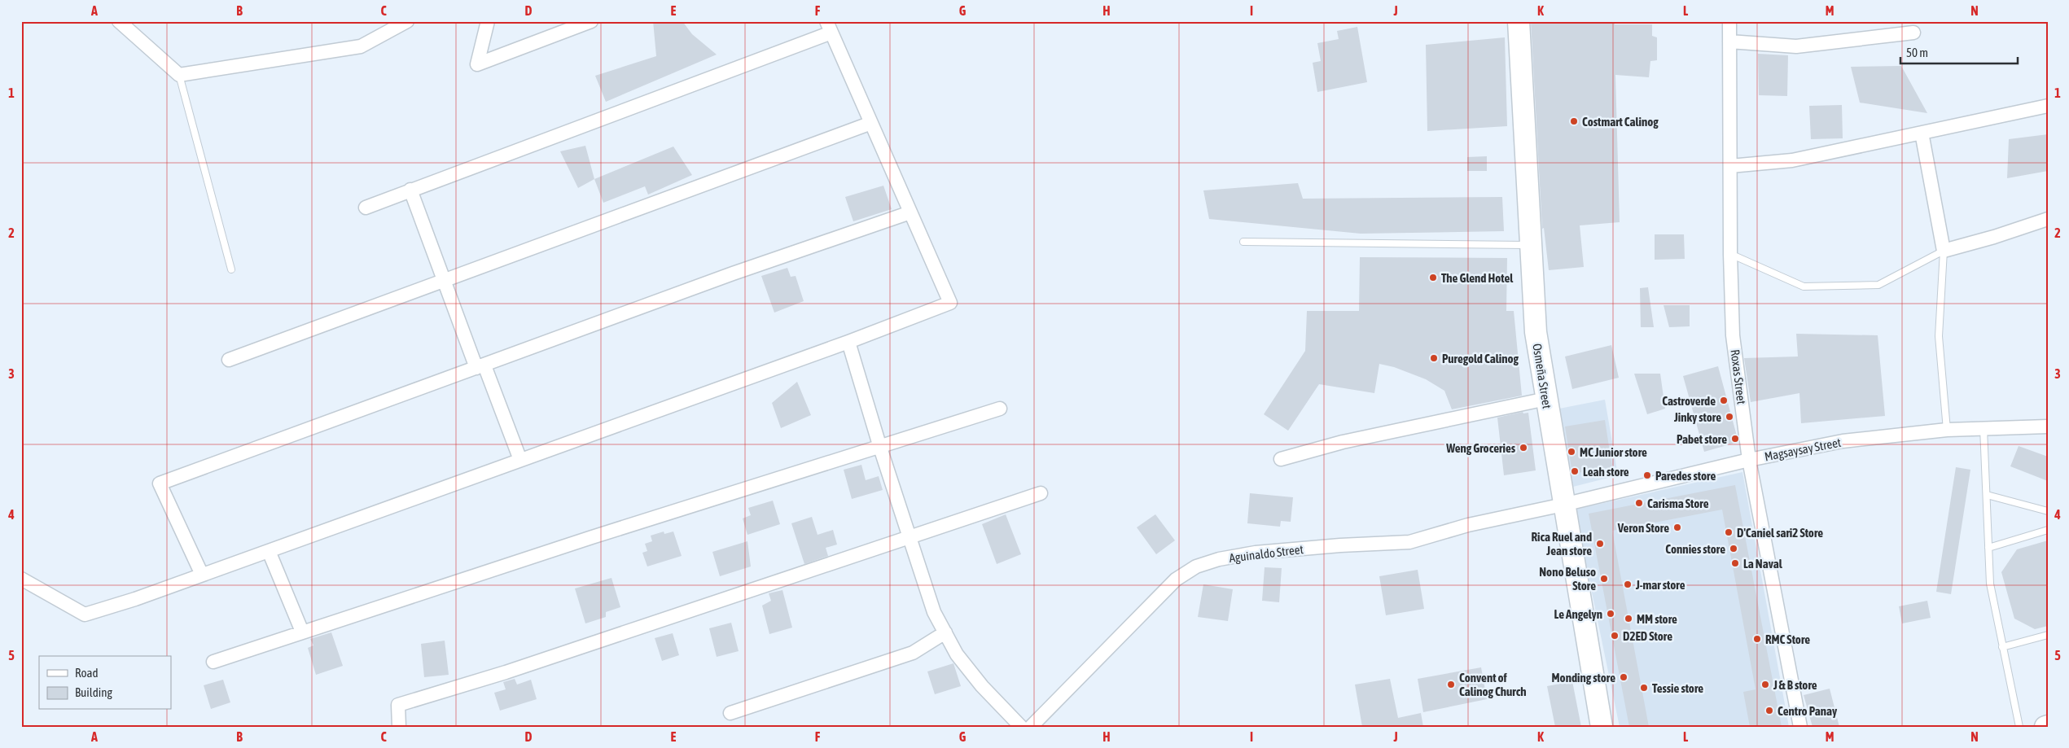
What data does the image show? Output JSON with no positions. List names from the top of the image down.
{
  "streets": {
    "main road": ["Osmeña Street"],
    "street": ["Roxas Street", "Magsaysay Street", "Aguinaldo Street"]
  },
  "crossings": [
    ["Osmeña Street", "Magsaysay Street"],
    ["Osmeña Street", "Aguinaldo Street"],
    ["Roxas Street", "Magsaysay Street"],
    ["Magsaysay Street", "Aguinaldo Street"]
  ],
  "places": [
    "Costmart Calinog",
    "The Glend Hotel",
    "Puregold Calinog",
    "Castroverde",
    "Jinky store",
    "Pabet store",
    "Weng Groceries",
    "MC Junior store",
    "Leah store",
    "Paredes store",
    "Carisma Store",
    "Veron Store",
    "D'Caniel sari2 Store",
    "Rica Ruel and Jean store",
    "Connies store",
    "La Naval",
    "Nono Beluso Store",
    "J-mar store",
    "Le Angelyn",
    "MM store",
    "D2ED Store",
    "RMC Store",
    "Monding store",
    "Convent of Calinog Church",
    "J & B store",
    "Tessie store",
    "Centro Panay"
  ],
  "legend": ["Road", "Building"],
  "scale_bar": "50 m",
  "grid": {
    "columns": [
      "A",
      "B",
      "C",
      "D",
      "E",
      "F",
      "G",
      "H",
      "I",
      "J",
      "K",
      "L",
      "M",
      "N"
    ],
    "rows": [
      "1",
      "2",
      "3",
      "4",
      "5"
    ]
  }
}
